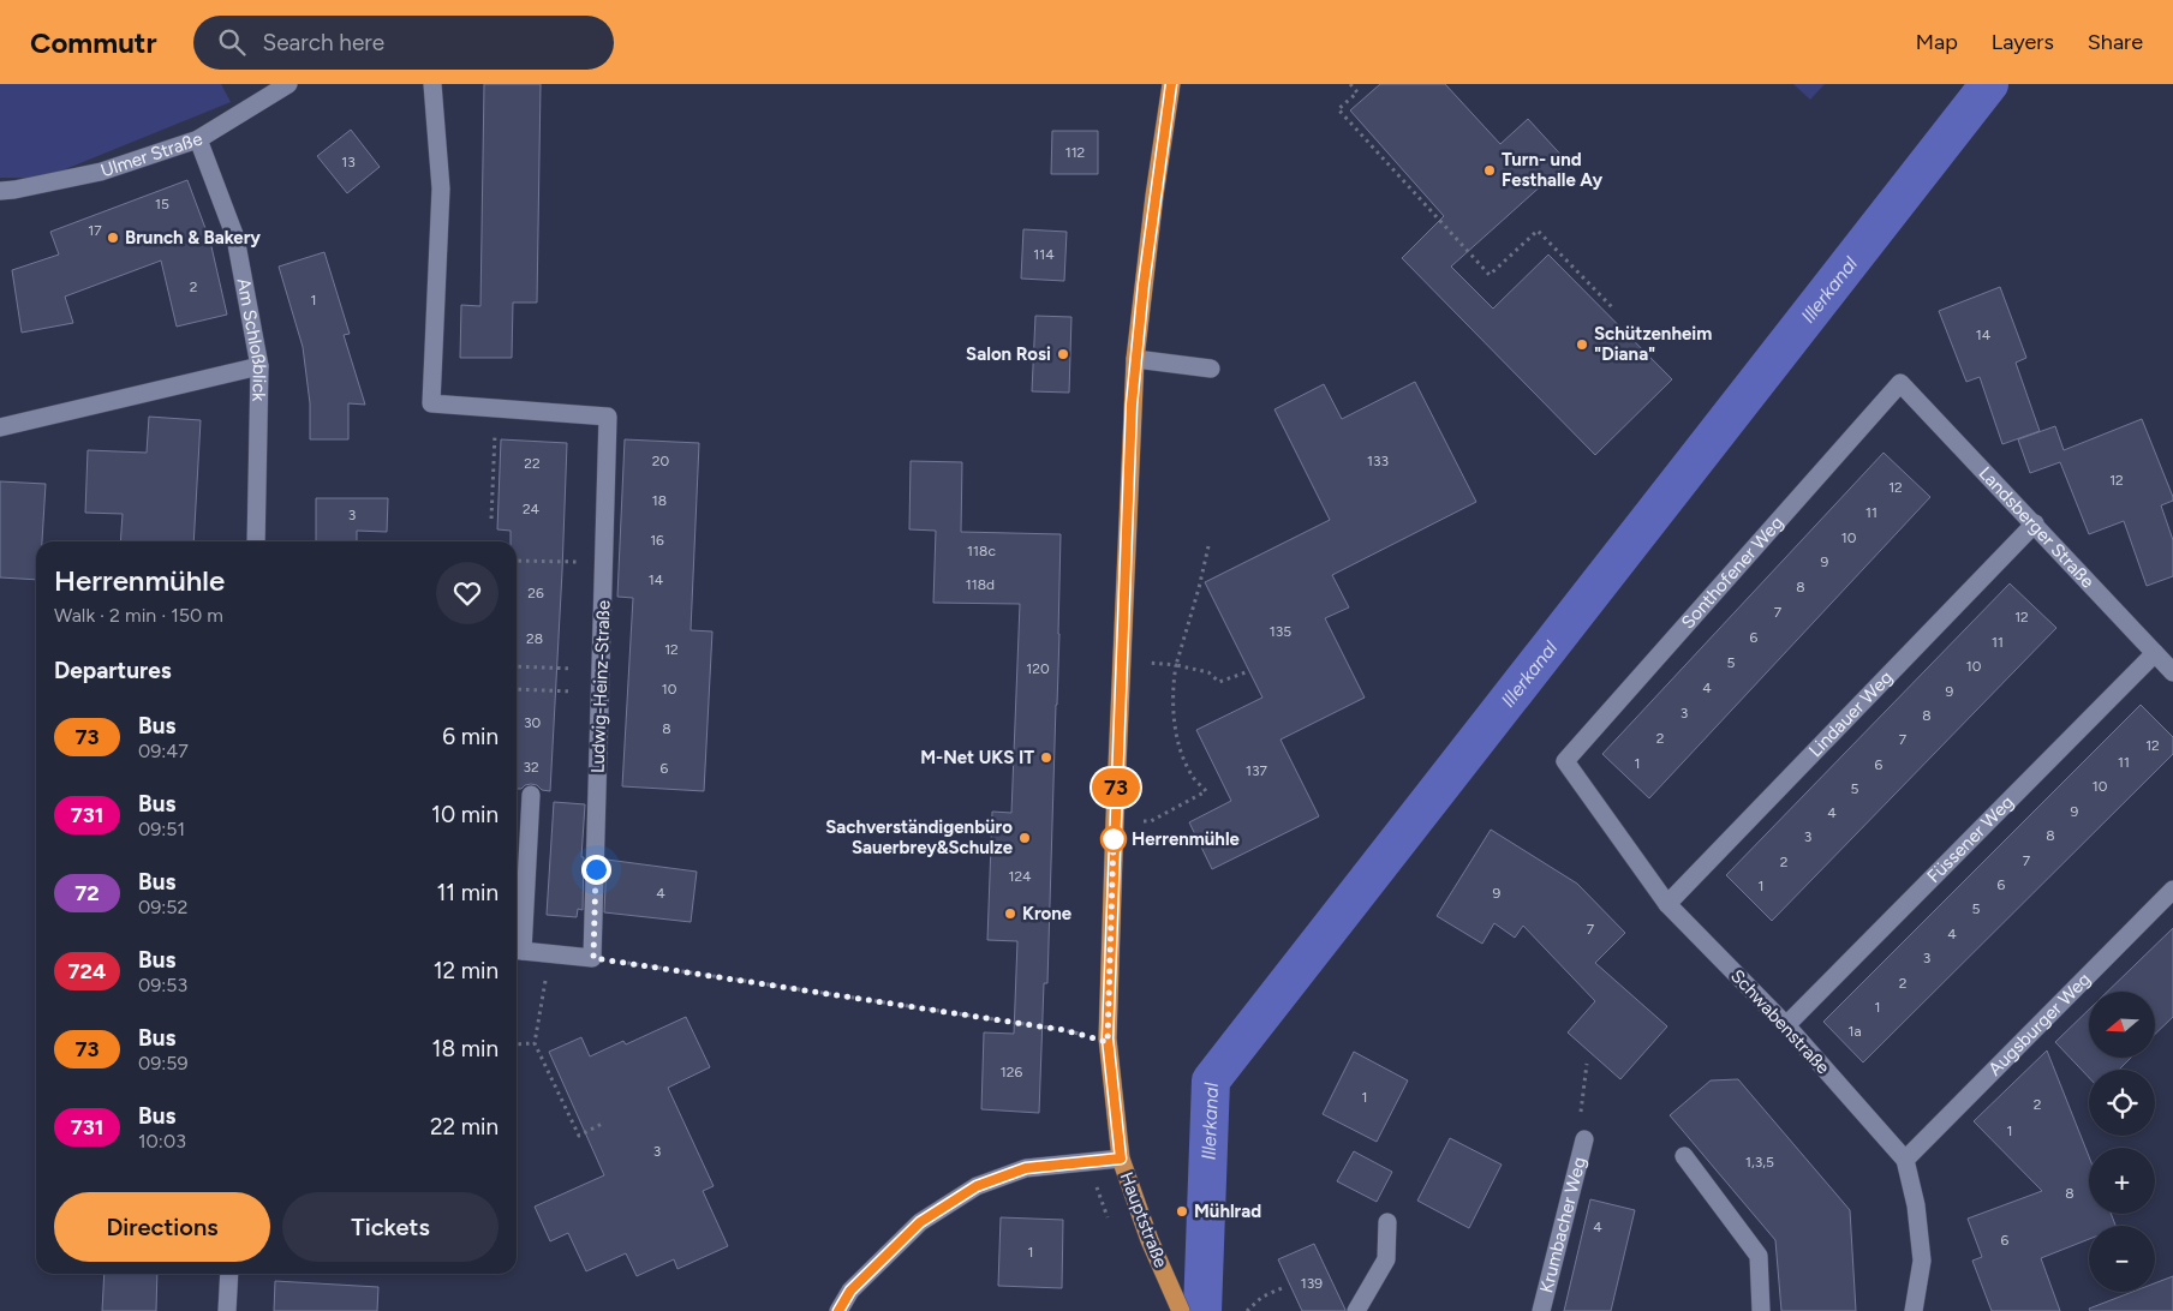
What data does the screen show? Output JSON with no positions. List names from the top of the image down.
{
  "streets": {
    "main road": ["Hauptstraße"],
    "street": [
      "Ulmer Straße",
      "Am Schloßblick",
      "Landsberger Straße",
      "Sonthofener Weg",
      "Ludwig-Heinz-Straße",
      "Lindauer Weg",
      "Füssener Weg",
      "Schwabenstraße",
      "Augsburger Weg",
      "Krumbacher Weg"
    ]
  },
  "crossings": [
    ["Ulmer Straße", "Am Schloßblick"],
    ["Landsberger Straße", "Sonthofener Weg"],
    ["Landsberger Straße", "Lindauer Weg"],
    ["Landsberger Straße", "Füssener Weg"],
    ["Sonthofener Weg", "Schwabenstraße"],
    ["Lindauer Weg", "Schwabenstraße"],
    ["Füssener Weg", "Schwabenstraße"],
    ["Schwabenstraße", "Augsburger Weg"]
  ],
  "water": ["Illerkanal"],
  "places": [
    "Turn- und Festhalle Ay",
    "Brunch & Bakery",
    "Schützenheim \"Diana\"",
    "Salon Rosi",
    "M-Net UKS IT",
    "Sachverständigenbüro Sauerbrey&Schulze",
    "Herrenmühle",
    "Krone",
    "Mühlrad"
  ],
  "lines": ["bus line 73"],
  "house_numbers": [
    "112",
    "13",
    "15",
    "17",
    "114",
    "2",
    "1",
    "14",
    "20",
    "133",
    "22",
    "12",
    "12",
    "18",
    "24",
    "11",
    "3",
    "10",
    "16",
    "118c",
    "9",
    "14",
    "118d",
    "8",
    "26",
    "7",
    "12",
    "135",
    "6",
    "28",
    "11",
    "12",
    "5",
    "10",
    "120",
    "4",
    "10",
    "9",
    "3",
    "8",
    "30",
    "8",
    "2",
    "7",
    "12",
    "11",
    "1",
    "6",
    "32",
    "6",
    "137",
    "10",
    "5",
    "9",
    "4",
    "8",
    "3",
    "7",
    "2",
    "124",
    "6",
    "1",
    "4",
    "9",
    "5",
    "7",
    "4",
    "3",
    "2",
    "1",
    "1a",
    "126",
    "1",
    "2",
    "1",
    "3",
    "1,3,5",
    "8",
    "4",
    "6",
    "1",
    "139"
  ],
  "north": "left",
  "page": {
    "header": "Commutr",
    "search": "Search here",
    "nav": ["Map", "Layers", "Share"],
    "on_map": "73",
    "heading": [
      ["Herrenmühle", "Walk · 2 min · 150 m"],
      "Departures"
    ],
    "list": [
      {
        "mark": "73",
        "name": "Bus",
        "note": "09:47",
        "value": "6 min"
      },
      {
        "mark": "731",
        "name": "Bus",
        "note": "09:51",
        "value": "10 min"
      },
      {
        "mark": "72",
        "name": "Bus",
        "note": "09:52",
        "value": "11 min"
      },
      {
        "mark": "724",
        "name": "Bus",
        "note": "09:53",
        "value": "12 min"
      },
      {
        "mark": "73",
        "name": "Bus",
        "note": "09:59",
        "value": "18 min"
      },
      {
        "mark": "731",
        "name": "Bus",
        "note": "10:03",
        "value": "22 min"
      }
    ],
    "map_buttons": ["+", "−"],
    "buttons": ["Directions", "Tickets"]
  }
}
